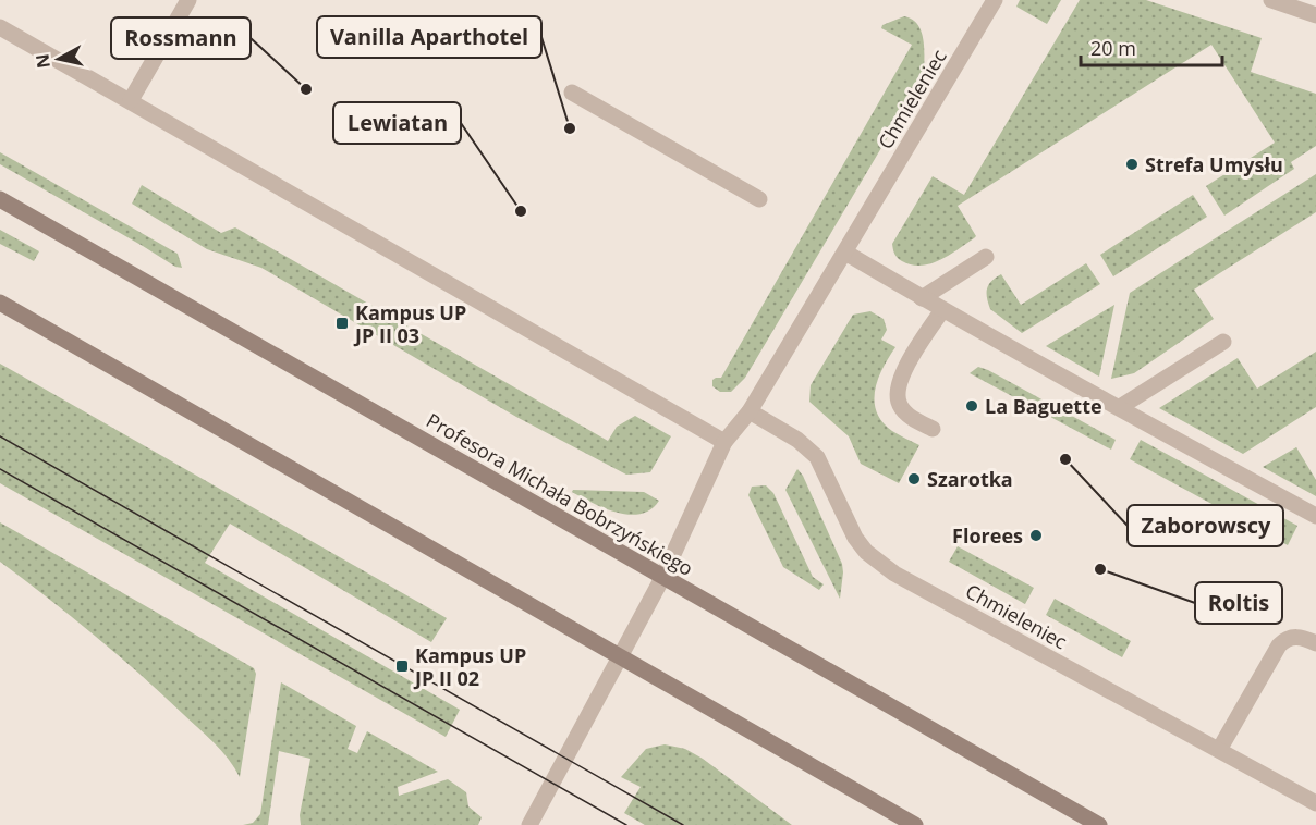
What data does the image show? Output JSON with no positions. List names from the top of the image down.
{
  "streets": {
    "main road": ["Profesora Michała Bobrzyńskiego"],
    "street": ["Chmieleniec"]
  },
  "crossings": [
    ["Chmieleniec", "Profesora Michała Bobrzyńskiego"]
  ],
  "places": {
    "other": [
      "Rossmann",
      "Vanilla Aparthotel",
      "Strefa Umysłu",
      "Lewiatan",
      "La Baguette",
      "Zaborowscy",
      "Szarotka",
      "Florees",
      "Roltis"
    ],
    "transit": ["Kampus UP JP II 03", "Kampus UP JP II 02"]
  },
  "scale_bar": "20 m",
  "north": "left"
}
